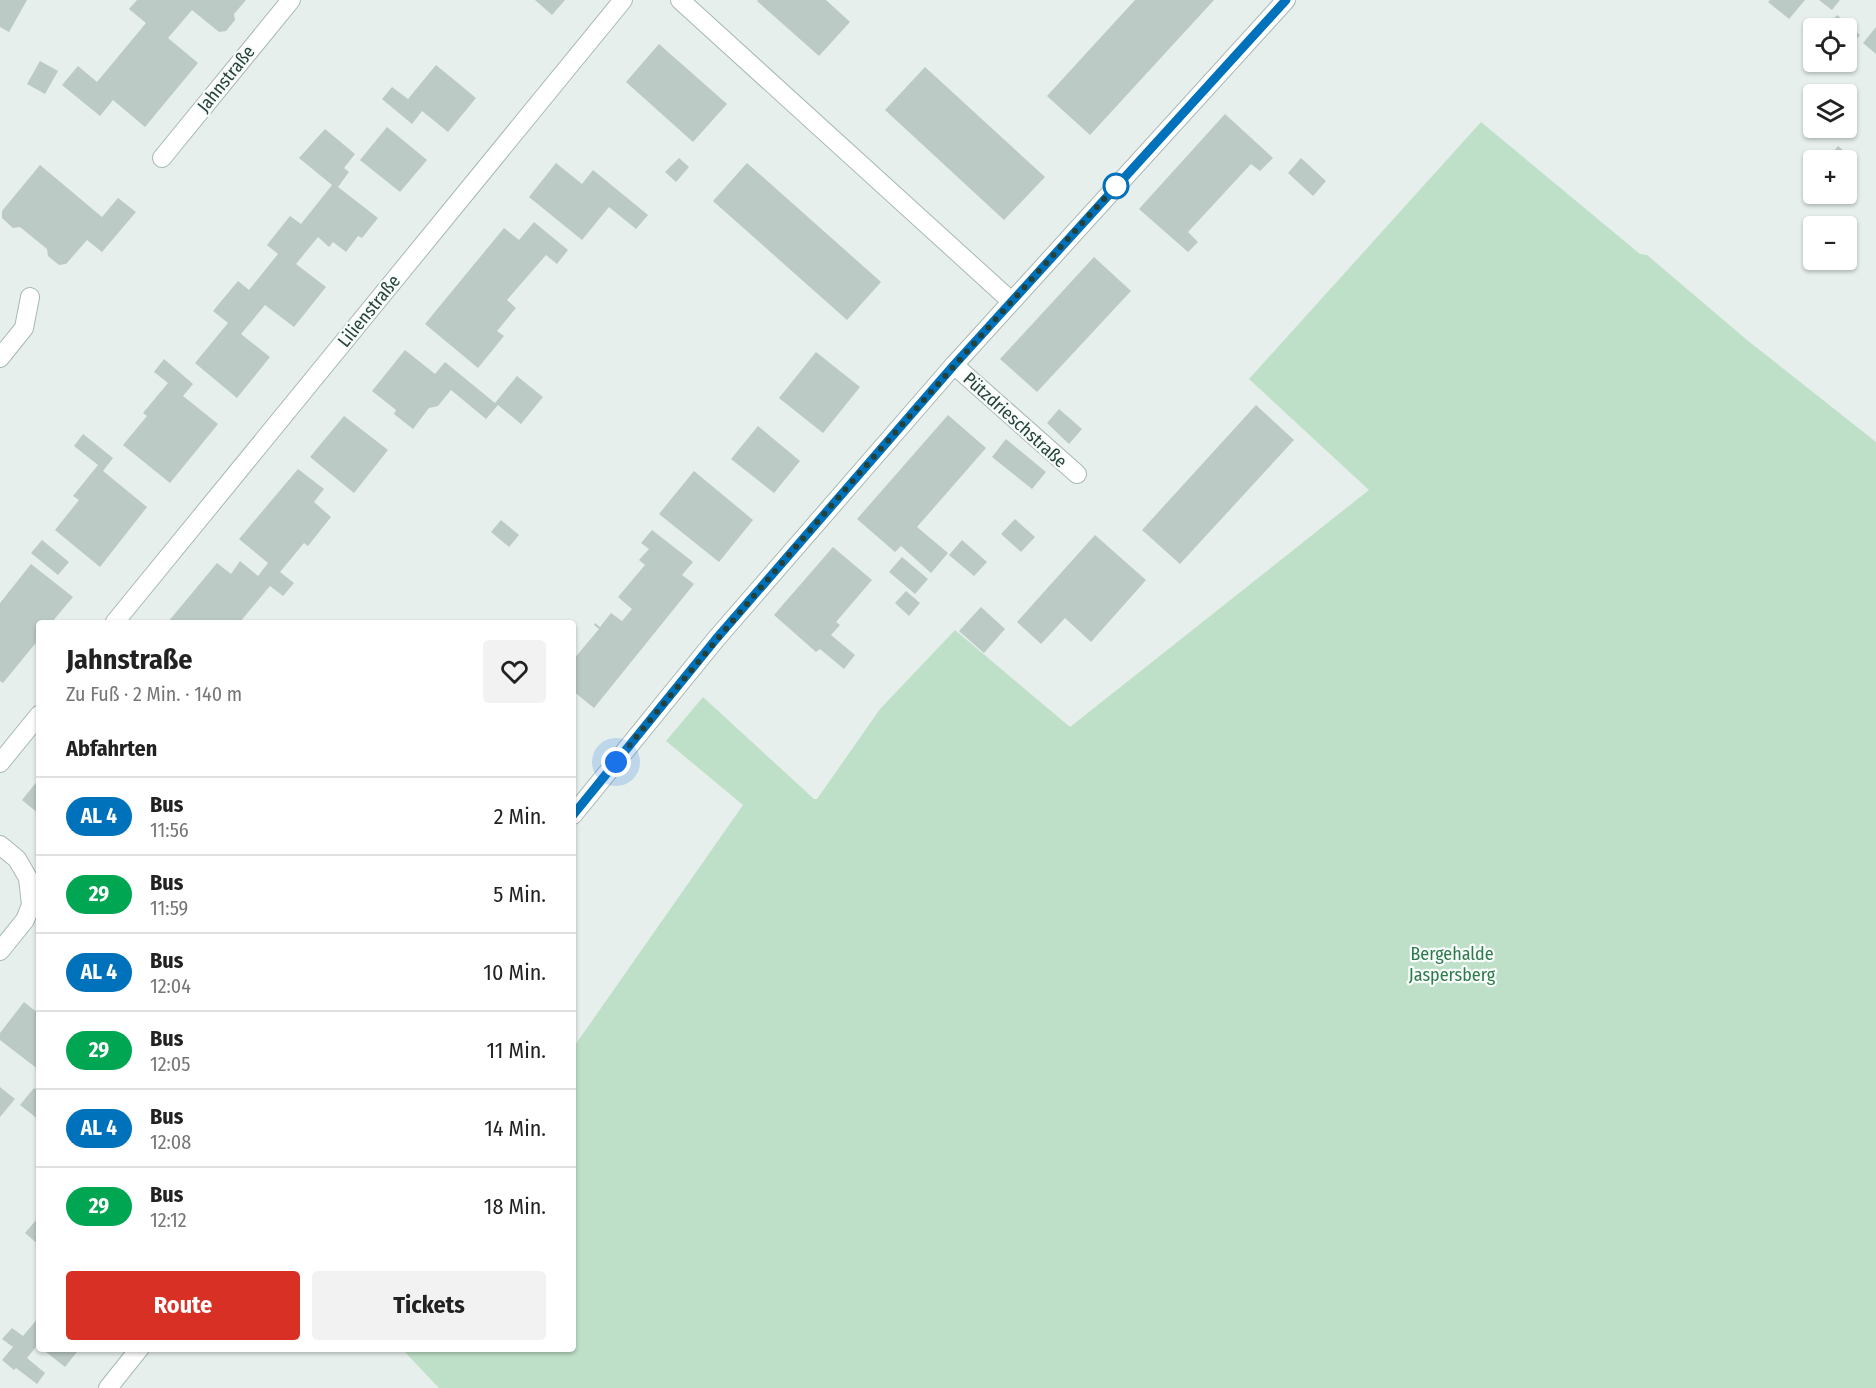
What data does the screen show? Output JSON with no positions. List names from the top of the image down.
{
  "streets": {
    "street": ["Jahnstraße", "Lilienstraße", "Pützdrieschstraße"]
  },
  "parks": ["Bergehalde Jaspersberg"],
  "page": {
    "map_buttons": ["+", "−"],
    "heading": [
      ["Jahnstraße", "Zu Fuß · 2 Min. · 140 m"],
      "Abfahrten"
    ],
    "list": [
      {
        "mark": "AL 4",
        "name": "Bus",
        "note": "11:56",
        "value": "2 Min."
      },
      {
        "mark": "29",
        "name": "Bus",
        "note": "11:59",
        "value": "5 Min."
      },
      {
        "mark": "AL 4",
        "name": "Bus",
        "note": "12:04",
        "value": "10 Min."
      },
      {
        "mark": "29",
        "name": "Bus",
        "note": "12:05",
        "value": "11 Min."
      },
      {
        "mark": "AL 4",
        "name": "Bus",
        "note": "12:08",
        "value": "14 Min."
      },
      {
        "mark": "29",
        "name": "Bus",
        "note": "12:12",
        "value": "18 Min."
      }
    ],
    "buttons": ["Route", "Tickets"]
  }
}
